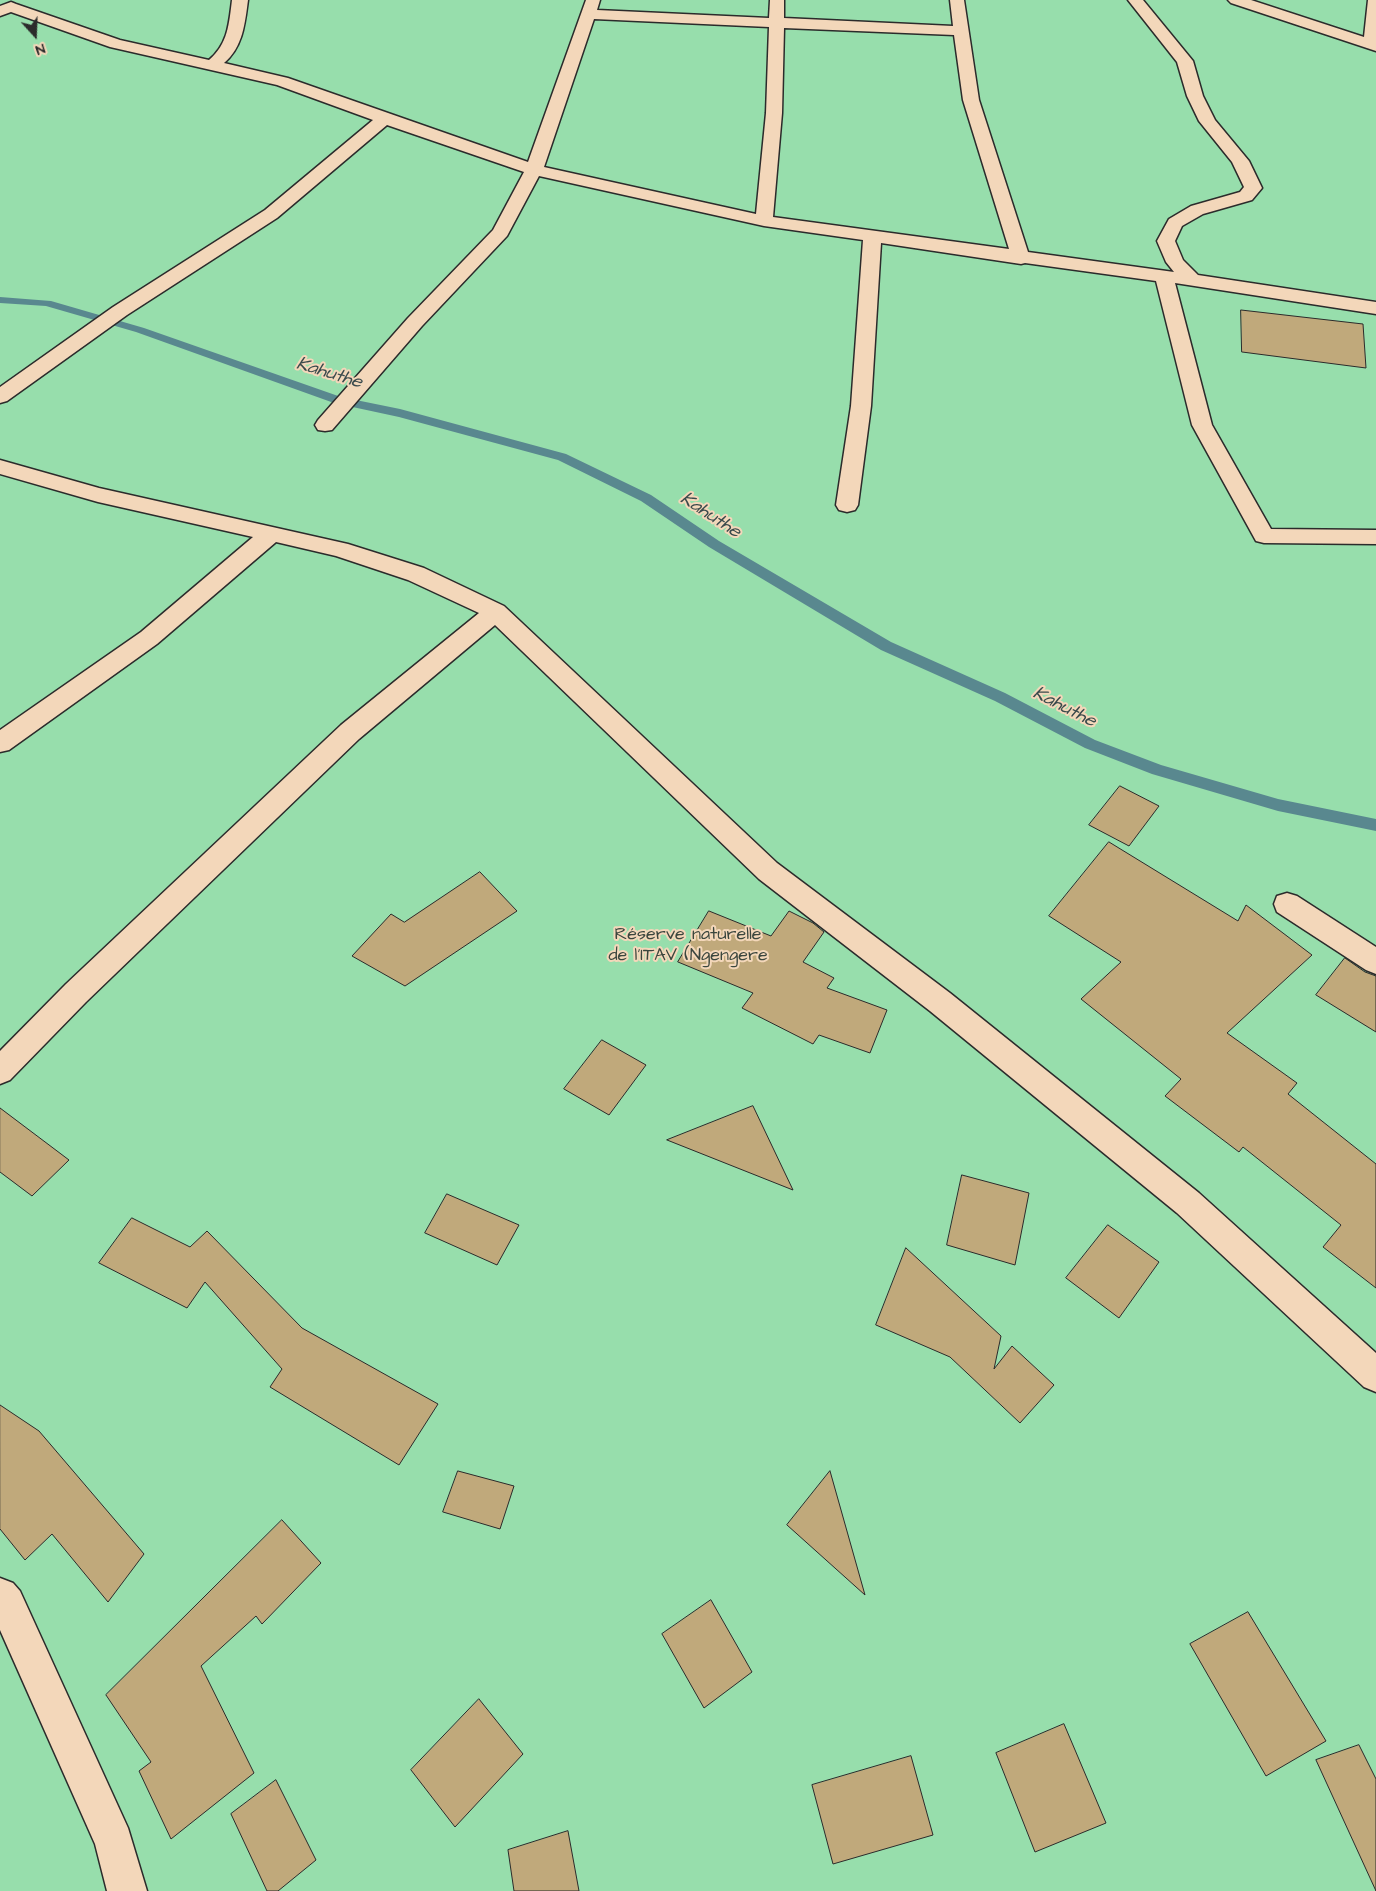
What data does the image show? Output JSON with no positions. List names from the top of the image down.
{
  "water": ["Kahuthe"],
  "parks": ["Réserve naturelle de l'ITAV (Ngengere"],
  "north": "bottom"
}
